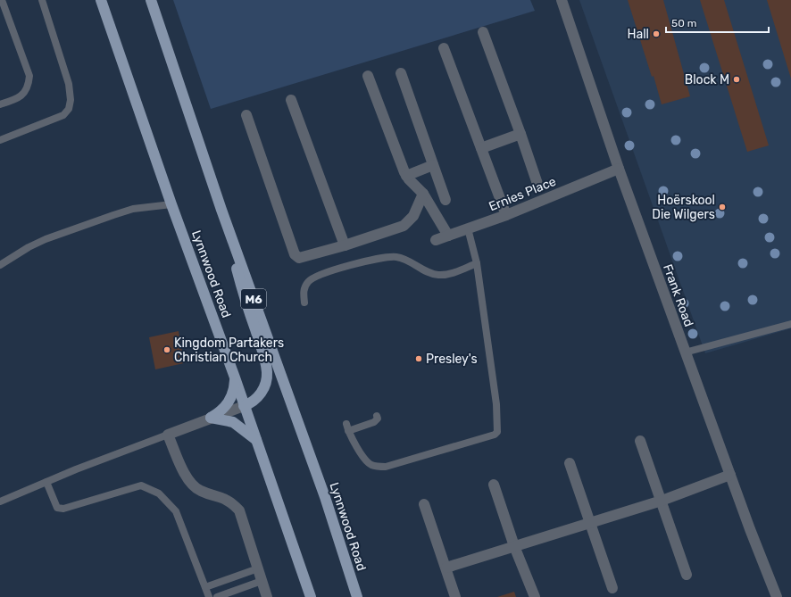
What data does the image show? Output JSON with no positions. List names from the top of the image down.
{
  "streets": {
    "main road": ["Lynnwood Road", "M6"],
    "street": ["Ernies Place", "Frank Road"]
  },
  "crossings": [
    ["Ernies Place", "Frank Road"]
  ],
  "places": [
    "Hall",
    "Block M",
    "Hoërskool Die Wilgers",
    "Kingdom Partakers Christian Church",
    "Presley's"
  ],
  "scale_bar": "50 m"
}
